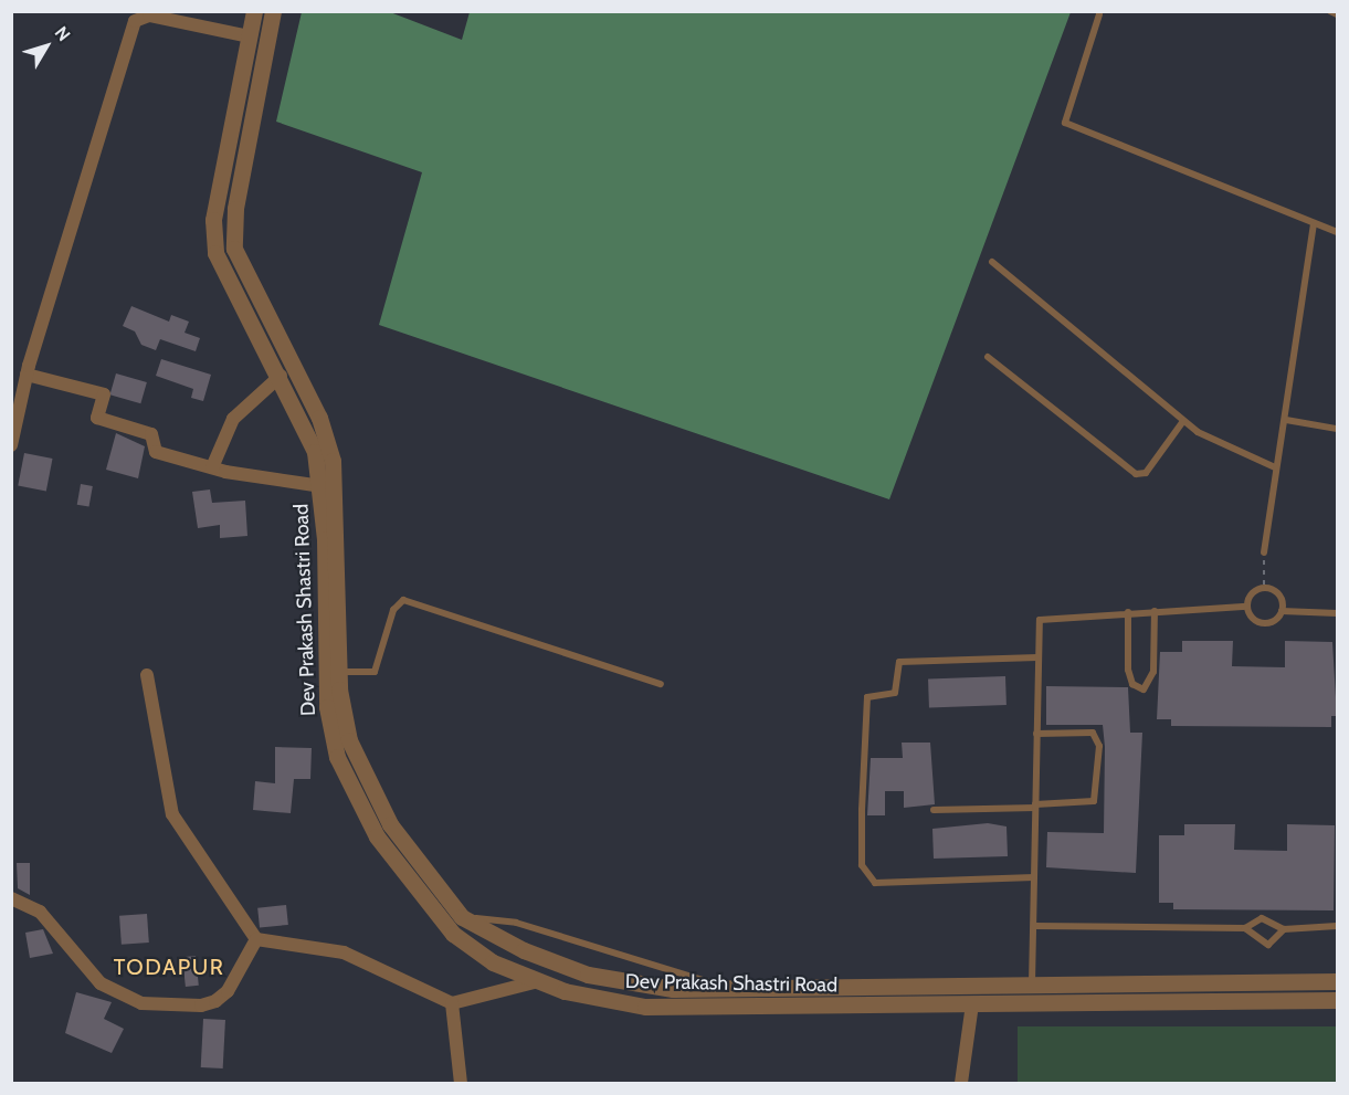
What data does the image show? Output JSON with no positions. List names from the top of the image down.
{
  "streets": {
    "street": ["Dev Prakash Shastri Road"]
  },
  "districts": ["TODAPUR"],
  "north": "top right"
}
